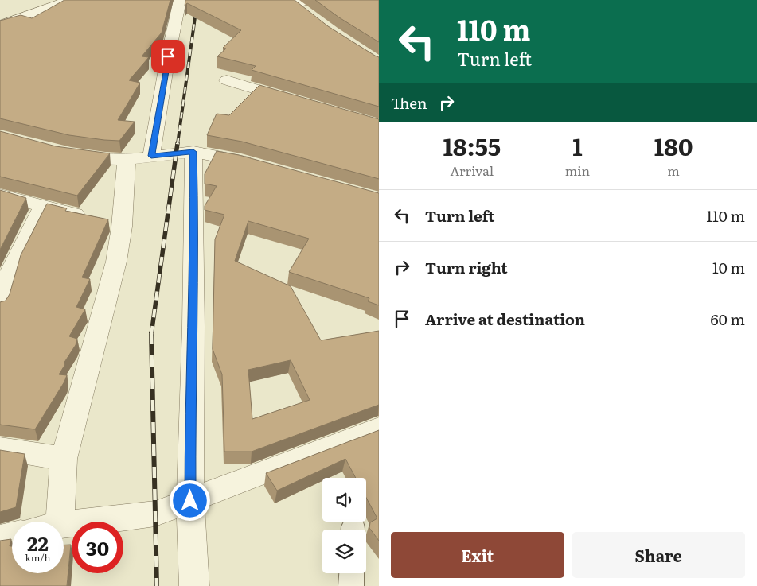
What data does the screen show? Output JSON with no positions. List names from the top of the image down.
{
  "page": {
    "turn": ["110 m", "Turn left"],
    "then": "Then",
    "eta": [
      "18:55",
      "Arrival",
      "1",
      "min",
      "180",
      "m"
    ],
    "list": [
      {
        "name": "Turn left",
        "value": "110 m"
      },
      {
        "name": "Turn right",
        "value": "10 m"
      },
      {
        "name": "Arrive at destination",
        "value": "60 m"
      }
    ],
    "speed": "22 km/h",
    "limit": "30",
    "buttons": ["Exit", "Share"]
  }
}
